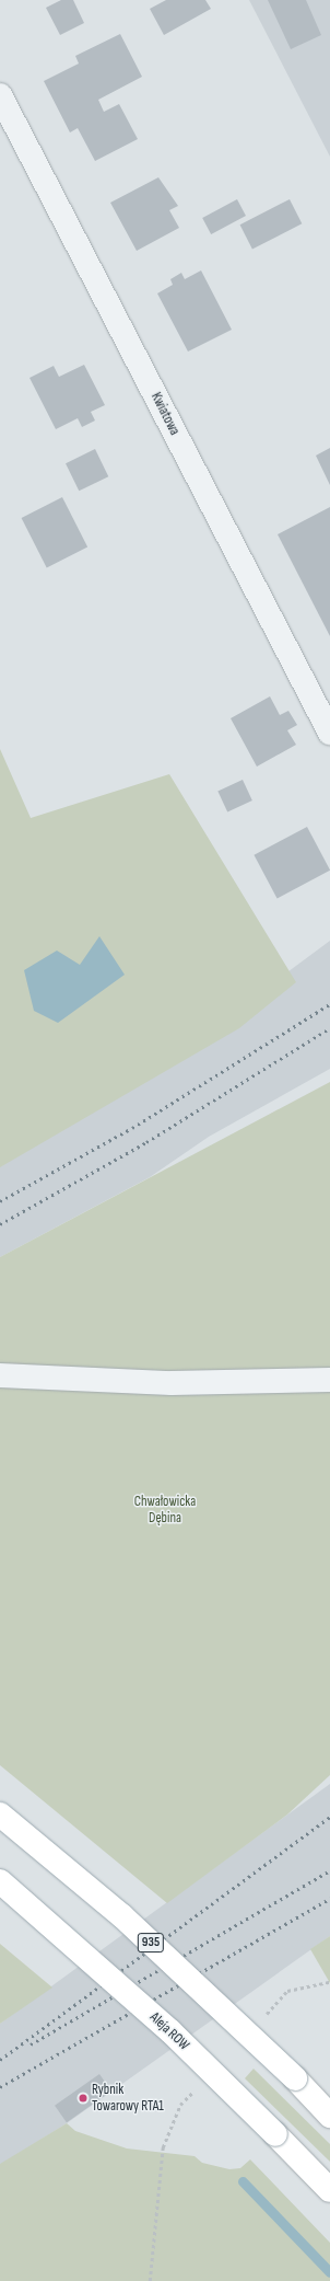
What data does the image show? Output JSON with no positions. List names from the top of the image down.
{
  "streets": {
    "main road": ["935", "Aleja ROW"],
    "street": ["Kwiatowa"]
  },
  "parks": ["Chwałowicka Dębina"],
  "places": ["Rybnik Towarowy RTA1"]
}
